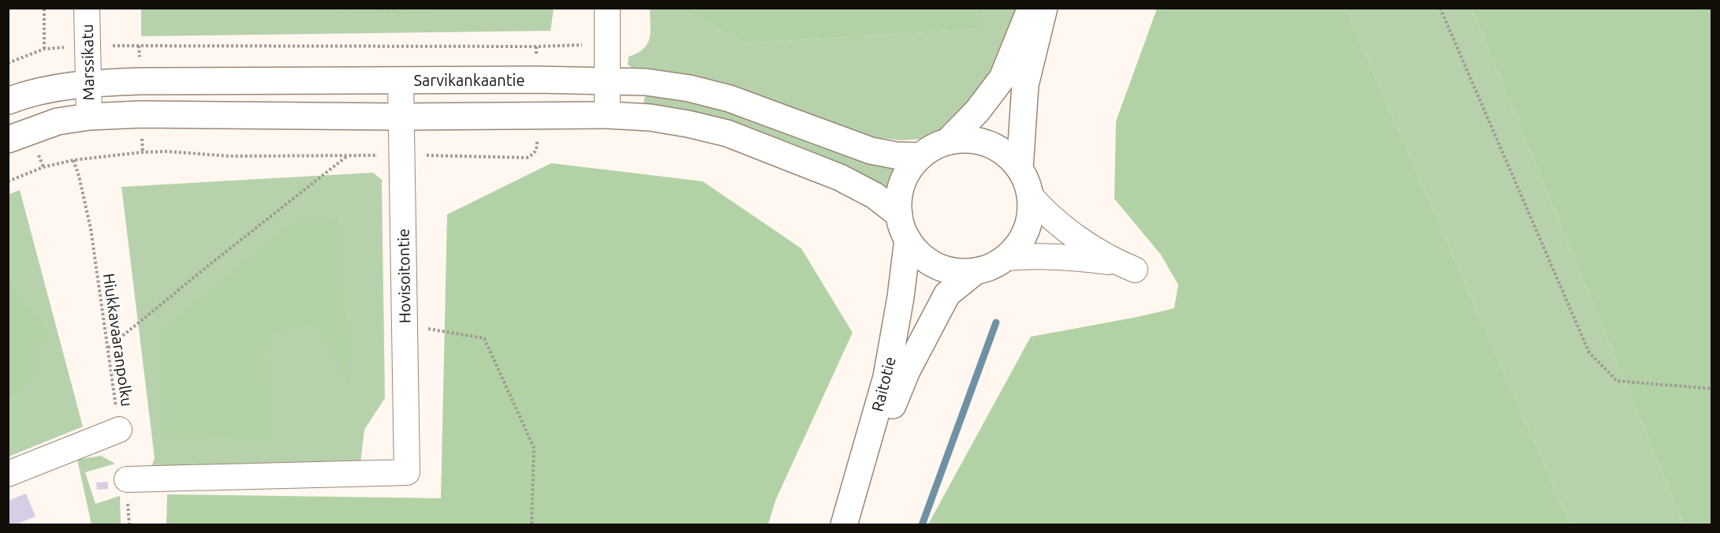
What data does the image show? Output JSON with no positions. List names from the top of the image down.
{
  "streets": {
    "street": [
      "Marssikatu",
      "Sarvikankaantie",
      "Hovisoitontie",
      "Raitotie"
    ],
    "path": ["Hiukkavaaranpolku"]
  },
  "crossings": [
    ["Marssikatu", "Sarvikankaantie"],
    ["Sarvikankaantie", "Hovisoitontie"],
    ["Sarvikankaantie", "Raitotie"]
  ]
}
